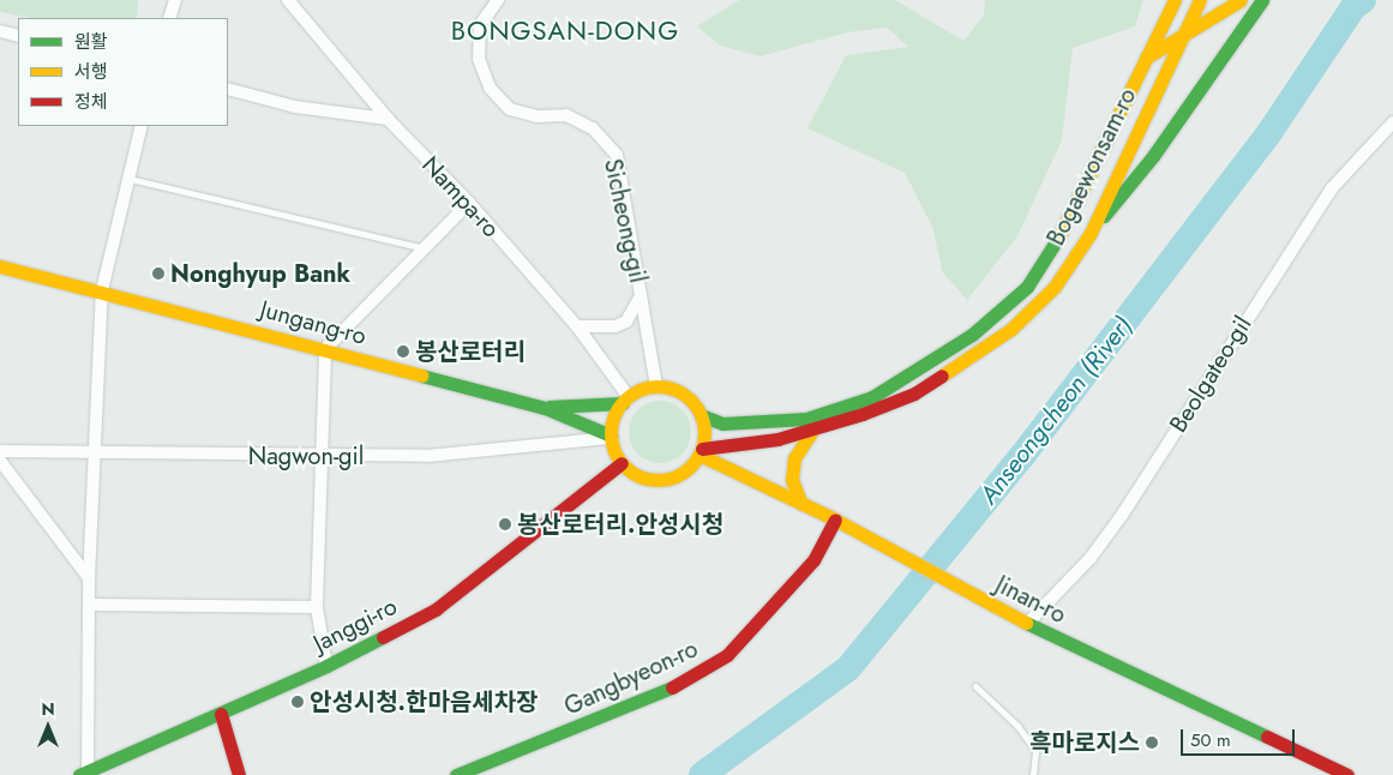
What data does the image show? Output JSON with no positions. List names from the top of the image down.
{
  "streets": {
    "main road": [
      "Bogaewonsam-ro",
      "Jungang-ro",
      "Jinan-ro",
      "Janggi-ro",
      "Gangbyeon-ro"
    ],
    "street": [
      "Nampa-ro",
      "Sicheong-gil",
      "Beolgateo-gil",
      "Nagwon-gil"
    ]
  },
  "crossings": [
    ["Bogaewonsam-ro", "Nampa-ro"],
    ["Bogaewonsam-ro", "Sicheong-gil"],
    ["Bogaewonsam-ro", "Jungang-ro"],
    ["Bogaewonsam-ro", "Nagwon-gil"],
    ["Bogaewonsam-ro", "Jinan-ro"],
    ["Bogaewonsam-ro", "Janggi-ro"],
    ["Nampa-ro", "Sicheong-gil"],
    ["Nampa-ro", "Jungang-ro"],
    ["Nampa-ro", "Nagwon-gil"],
    ["Nampa-ro", "Jinan-ro"],
    ["Nampa-ro", "Janggi-ro"],
    ["Sicheong-gil", "Jungang-ro"],
    ["Sicheong-gil", "Nagwon-gil"],
    ["Sicheong-gil", "Jinan-ro"],
    ["Sicheong-gil", "Janggi-ro"],
    ["Jungang-ro", "Nagwon-gil"],
    ["Jungang-ro", "Jinan-ro"],
    ["Jungang-ro", "Janggi-ro"],
    ["Beolgateo-gil", "Jinan-ro"],
    ["Nagwon-gil", "Jinan-ro"],
    ["Nagwon-gil", "Janggi-ro"],
    ["Jinan-ro", "Janggi-ro"],
    ["Jinan-ro", "Gangbyeon-ro"]
  ],
  "districts": ["BONGSAN-DONG"],
  "water": ["Anseongcheon (River)"],
  "places": [
    "Nonghyup Bank",
    "봉산로터리",
    "봉산로터리.안성시청",
    "안성시청.한마음세차장",
    "흑마로지스"
  ],
  "legend": ["원활", "서행", "정체"],
  "scale_bar": "50 m",
  "north": "top"
}
